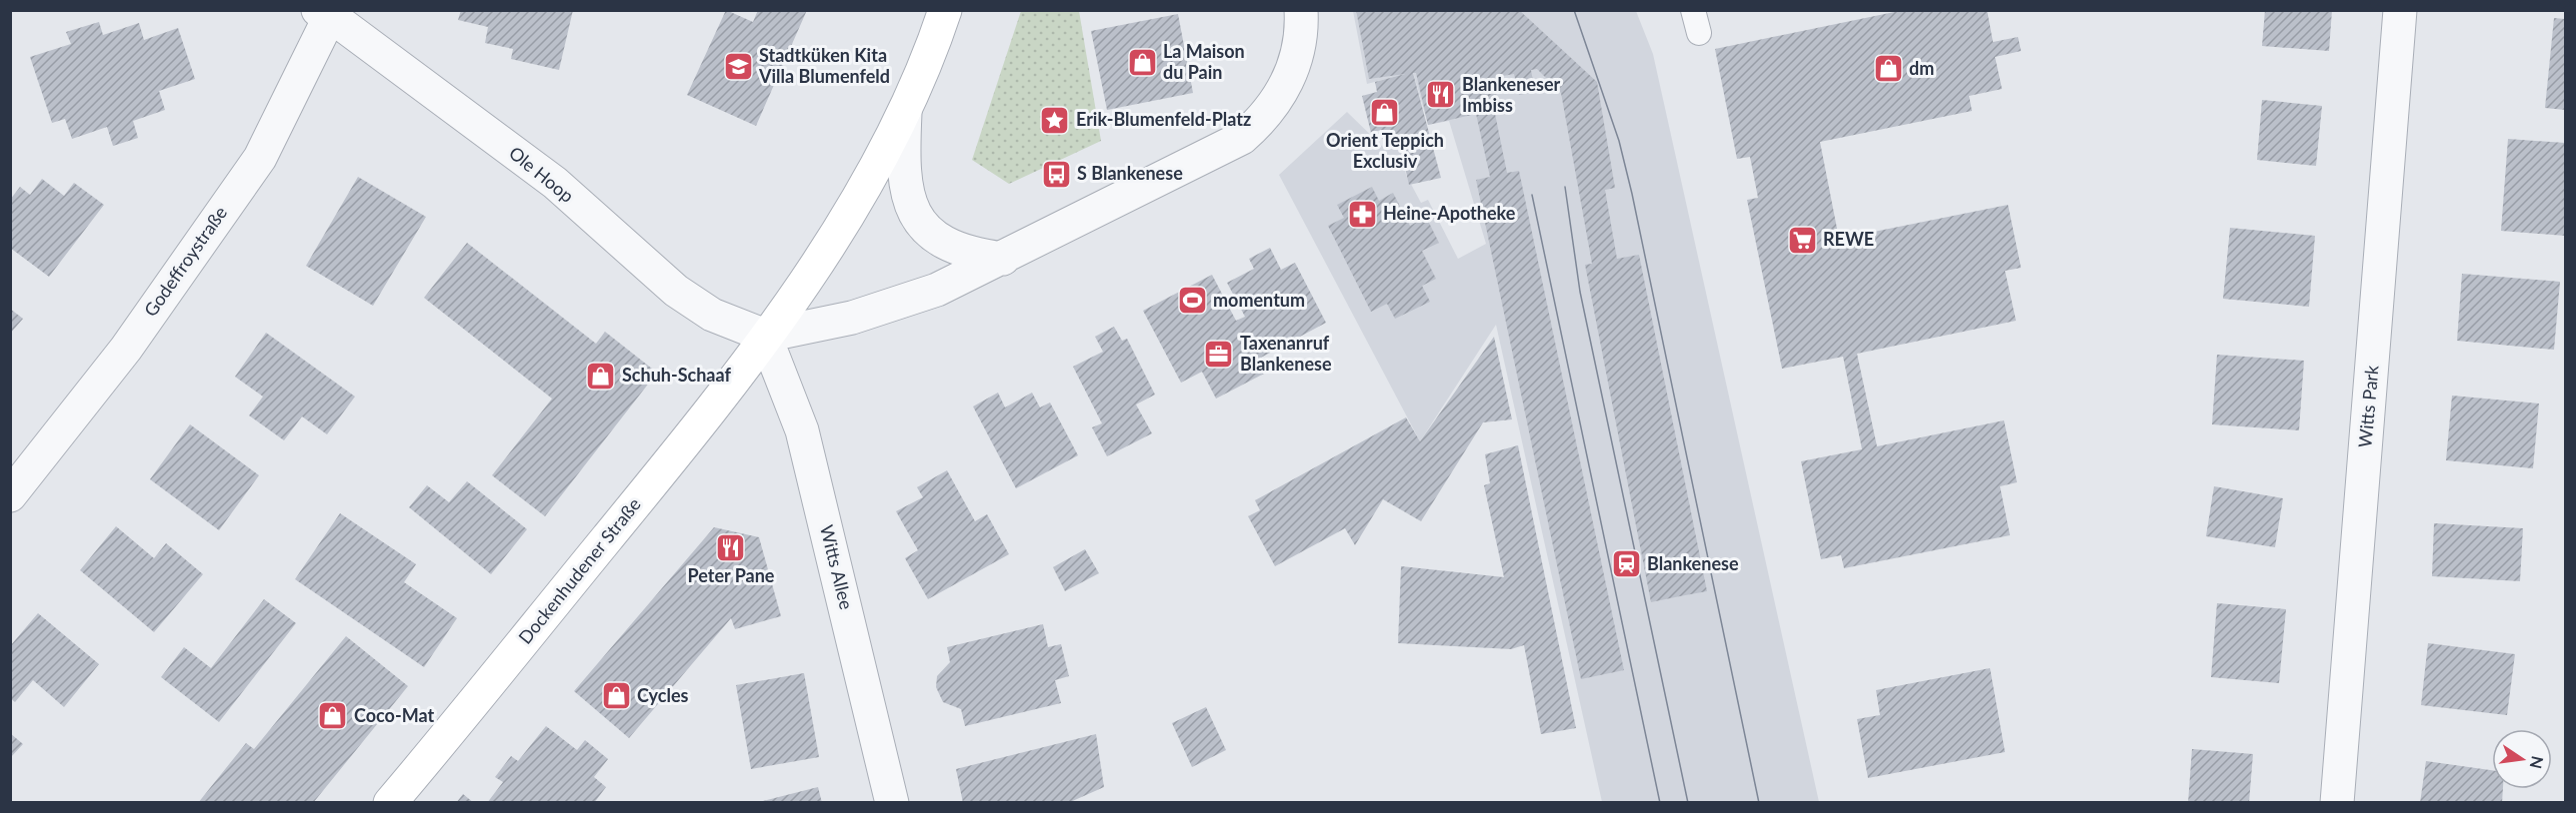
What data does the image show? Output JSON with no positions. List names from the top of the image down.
{
  "streets": {
    "main road": ["Dockenhudener Straße"],
    "street": [
      "Ole Hoop",
      "Godeffroystraße",
      "Witts Park",
      "Witts Allee"
    ]
  },
  "crossings": [
    ["Ole Hoop", "Godeffroystraße"],
    ["Ole Hoop", "Witts Allee"],
    ["Ole Hoop", "Dockenhudener Straße"],
    ["Witts Allee", "Dockenhudener Straße"]
  ],
  "places": {
    "shop": [
      "La Maison du Pain",
      "dm",
      "Orient Teppich Exclusiv",
      "Schuh-Schaaf",
      "Cycles",
      "Coco-Mat"
    ],
    "school or university": ["Stadtküken Kita Villa Blumenfeld"],
    "restaurant": ["Blankeneser Imbiss", "Peter Pane"],
    "place": ["Erik-Blumenfeld-Platz"],
    "bus stop": ["S Blankenese"],
    "pharmacy": ["Heine-Apotheke"],
    "supermarket": ["REWE"],
    "sports": ["momentum"],
    "office": ["Taxenanruf Blankenese"],
    "station": ["Blankenese"]
  },
  "north": "right"
}
